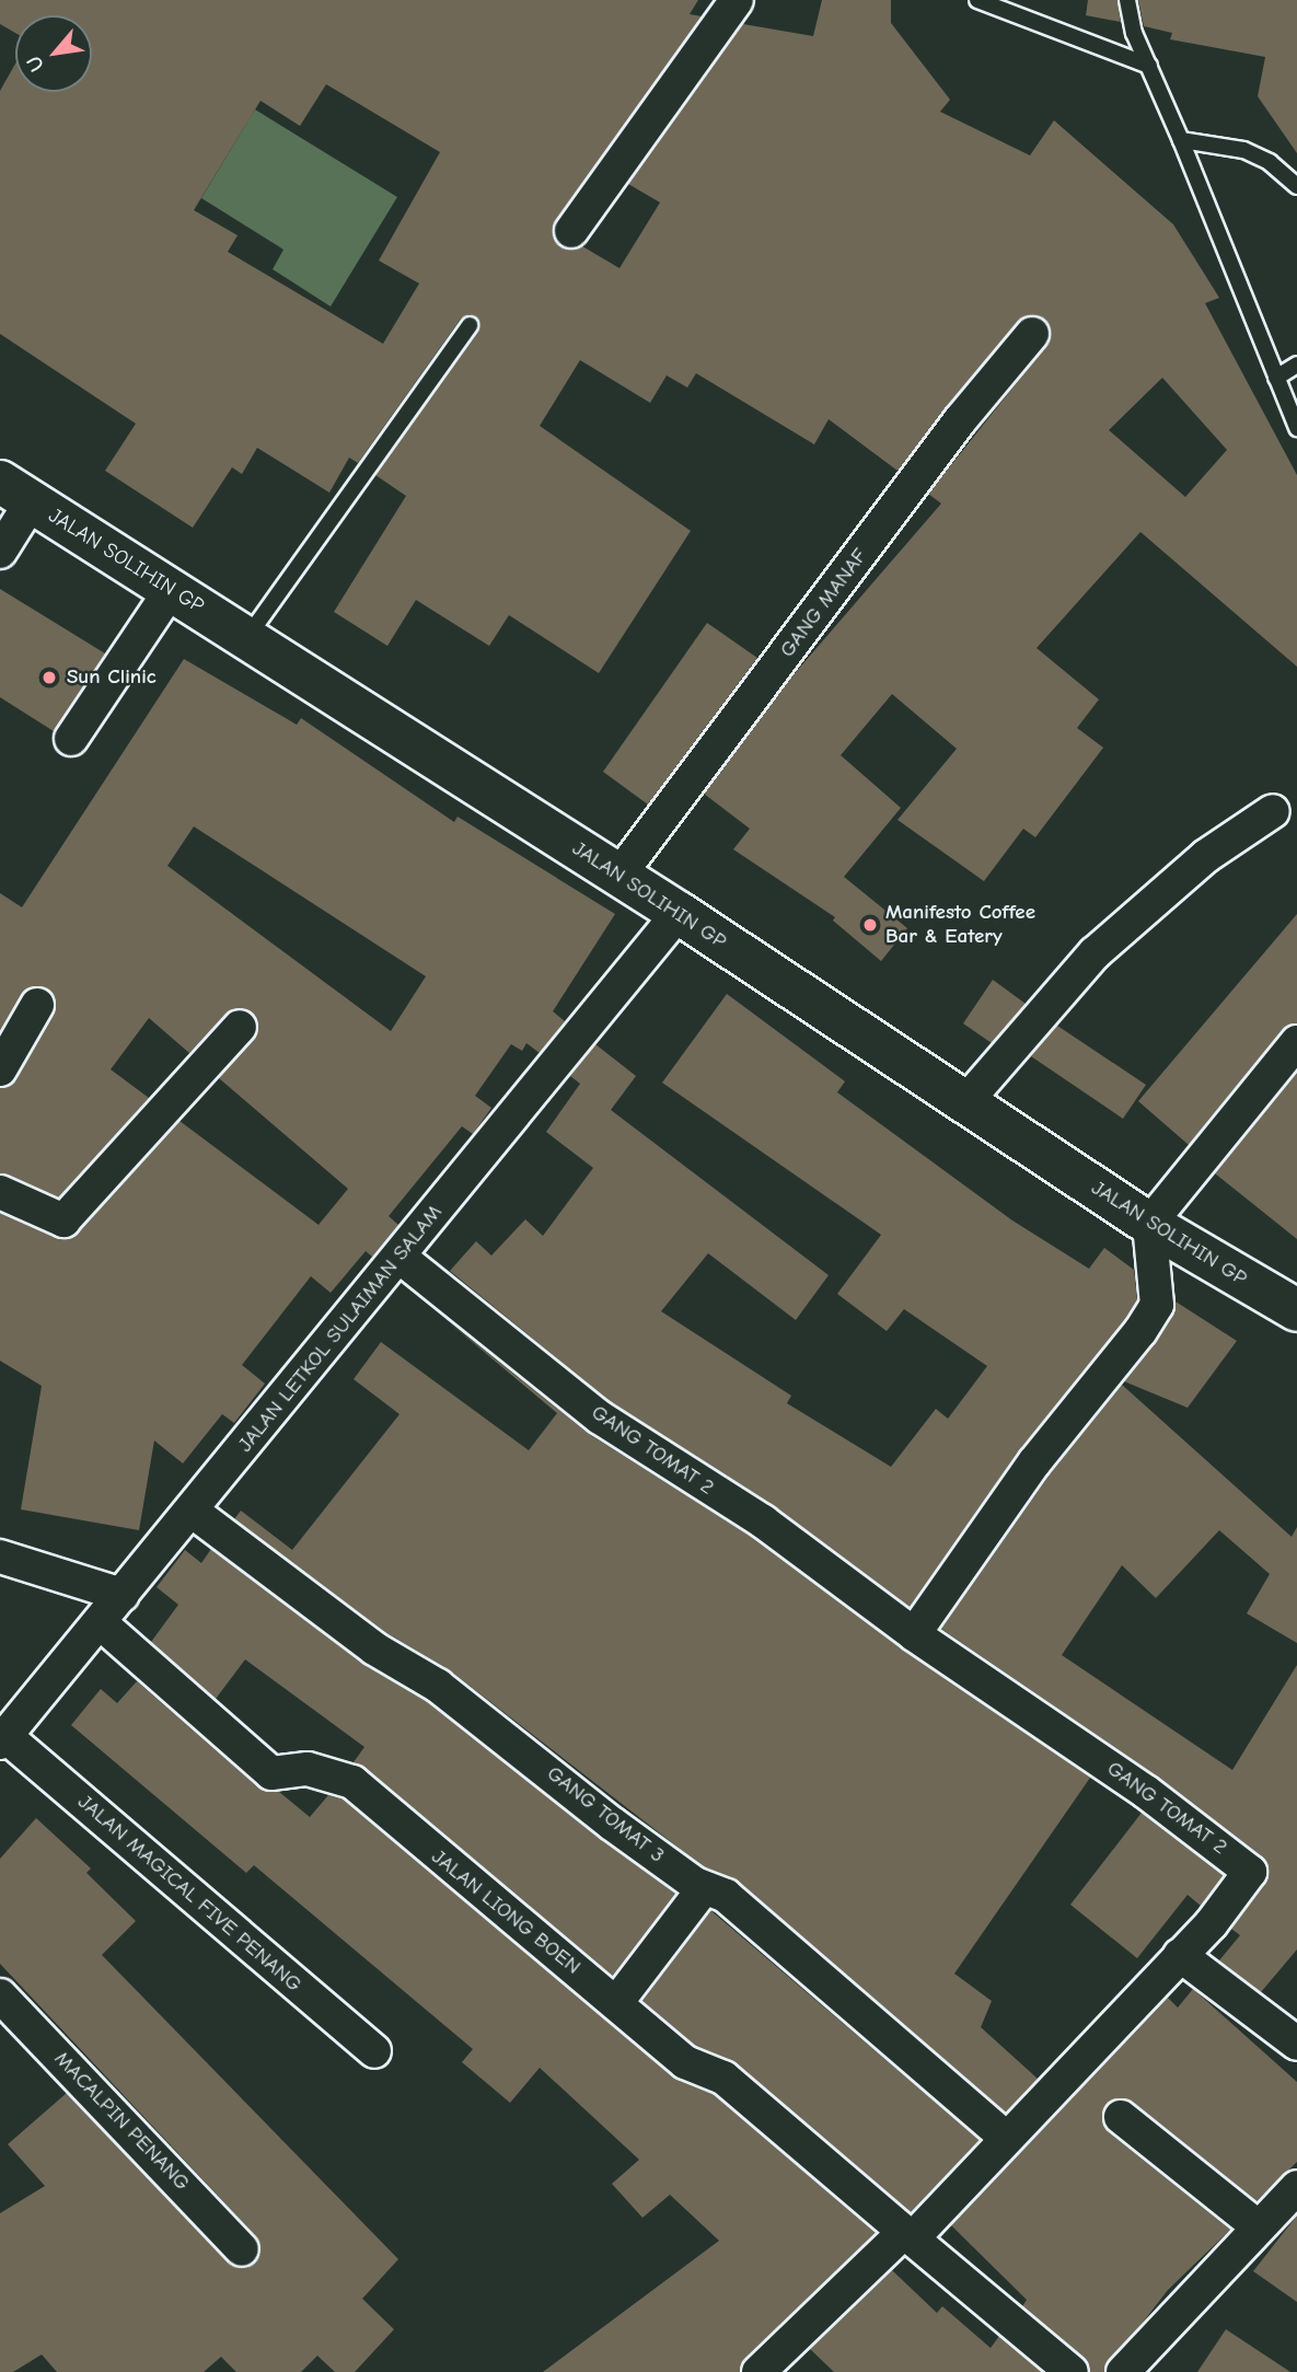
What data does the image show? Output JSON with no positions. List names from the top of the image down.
{
  "streets": {
    "main road": ["JALAN SOLIHIN GP"],
    "street": [
      "GANG MANAF",
      "JALAN LETKOL SULAIMAN SALAM",
      "GANG TOMAT 2",
      "GANG TOMAT 3",
      "JALAN MAGICAL FIVE PENANG",
      "JALAN LIONG BOEN",
      "MACALPIN PENANG"
    ]
  },
  "crossings": [
    ["JALAN SOLIHIN GP", "GANG MANAF"],
    ["JALAN SOLIHIN GP", "JALAN LETKOL SULAIMAN SALAM"],
    ["JALAN LETKOL SULAIMAN SALAM", "GANG TOMAT 2"],
    ["JALAN LETKOL SULAIMAN SALAM", "GANG TOMAT 3"],
    ["JALAN LETKOL SULAIMAN SALAM", "JALAN MAGICAL FIVE PENANG"],
    ["JALAN LETKOL SULAIMAN SALAM", "JALAN LIONG BOEN"]
  ],
  "places": ["Sun Clinic", "Manifesto Coffee Bar & Eatery"],
  "north": "bottom left"
}
